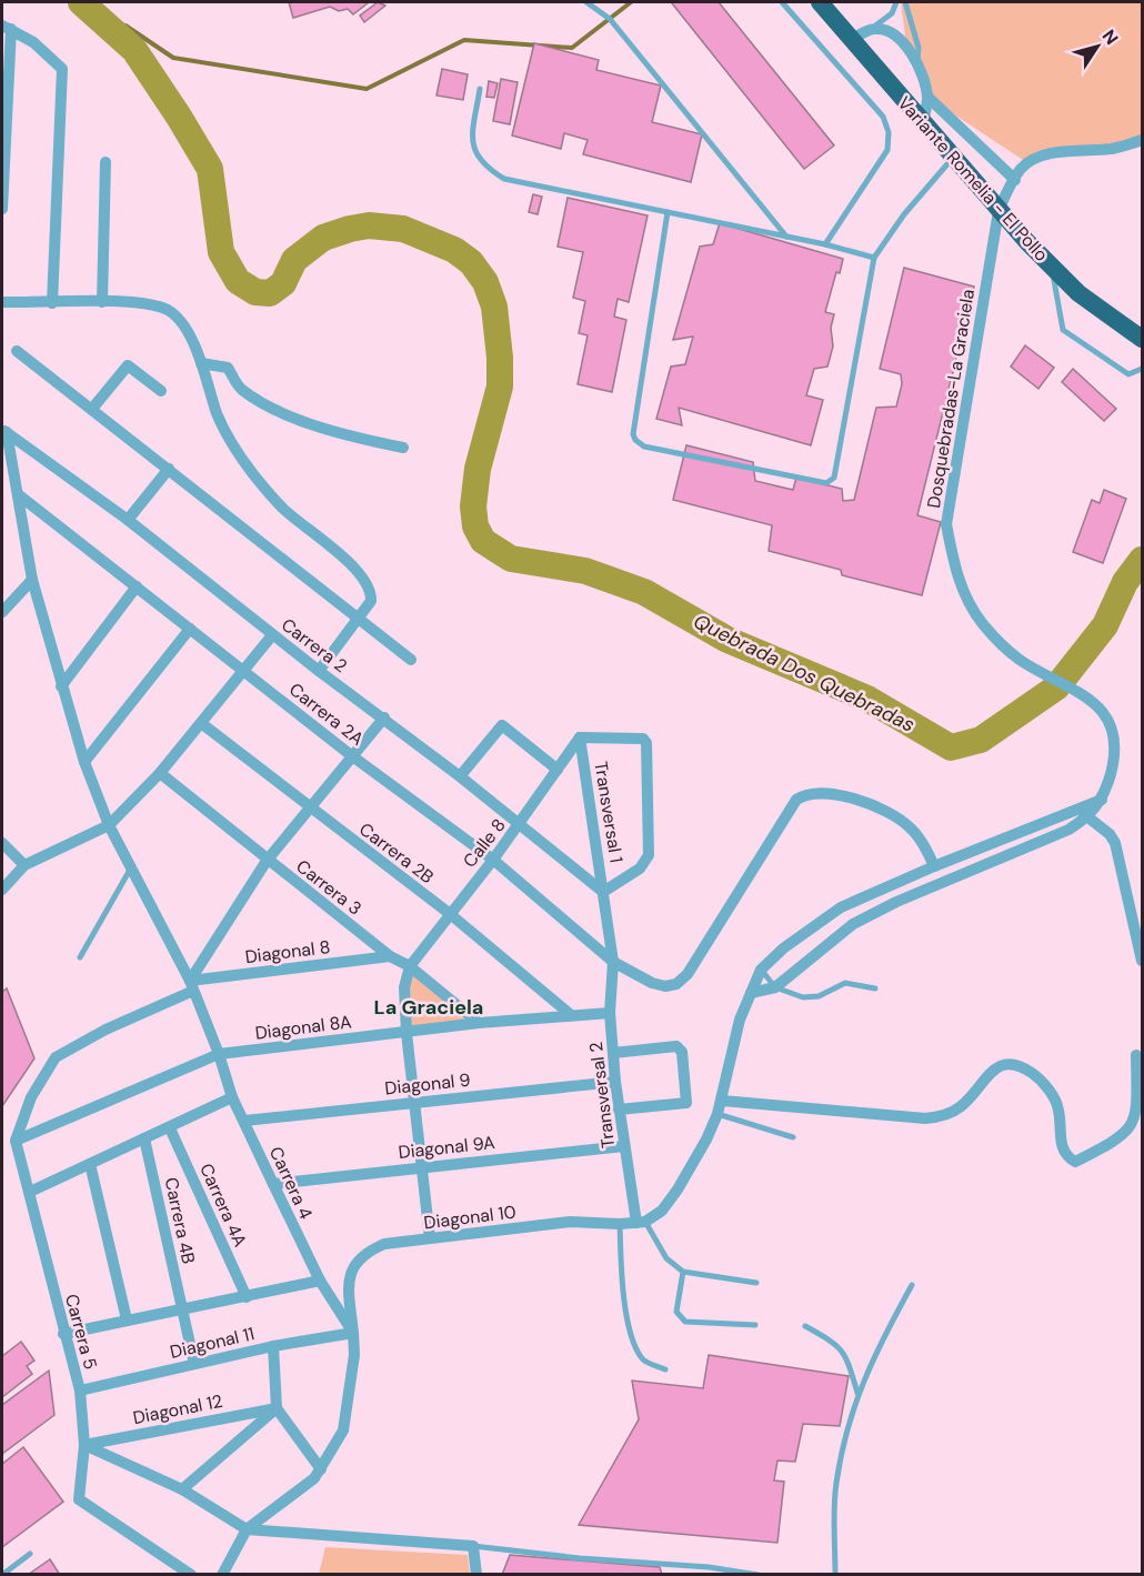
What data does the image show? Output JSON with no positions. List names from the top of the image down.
{
  "streets": {
    "highway": ["Variante Romelia - El Pollo"],
    "street": [
      "Dosquebradas-La Graciela",
      "Carrera 2",
      "Carrera 2A",
      "Transversal 1",
      "Calle 8",
      "Carrera 2B",
      "Carrera 3",
      "Diagonal 8",
      "Diagonal 8A",
      "Diagonal 9",
      "Transversal 2",
      "Diagonal 9A",
      "Carrera 4",
      "Carrera 4A",
      "Diagonal 10",
      "Carrera 4B",
      "Carrera 5",
      "Diagonal 11",
      "Diagonal 12"
    ]
  },
  "crossings": [
    ["Variante Romelia - El Pollo", "Dosquebradas-La Graciela"],
    ["Carrera 2", "Transversal 1"],
    ["Carrera 2", "Calle 8"],
    ["Carrera 2", "Carrera 4"],
    ["Carrera 2A", "Transversal 1"],
    ["Carrera 2A", "Calle 8"],
    ["Carrera 2A", "Transversal 2"],
    ["Carrera 2A", "Carrera 4"],
    ["Transversal 1", "Calle 8"],
    ["Transversal 1", "Transversal 2"],
    ["Calle 8", "Carrera 2B"],
    ["Calle 8", "Carrera 3"],
    ["Carrera 2B", "Diagonal 8A"],
    ["Carrera 3", "Diagonal 8"],
    ["Carrera 3", "Diagonal 8A"],
    ["Diagonal 8", "Diagonal 8A"],
    ["Diagonal 8", "Carrera 4"],
    ["Diagonal 8", "Carrera 5"],
    ["Diagonal 8A", "Transversal 2"],
    ["Diagonal 8A", "Carrera 4"],
    ["Diagonal 8A", "Carrera 5"],
    ["Diagonal 9", "Transversal 2"],
    ["Diagonal 9", "Carrera 4"],
    ["Transversal 2", "Diagonal 9A"],
    ["Transversal 2", "Diagonal 10"],
    ["Diagonal 9A", "Carrera 4"],
    ["Carrera 4", "Diagonal 10"],
    ["Carrera 4", "Diagonal 11"],
    ["Diagonal 10", "Diagonal 11"],
    ["Carrera 4B", "Diagonal 11"],
    ["Carrera 5", "Diagonal 11"],
    ["Carrera 5", "Diagonal 12"]
  ],
  "districts": ["La Graciela"],
  "water": ["Quebrada Dos Quebradas"],
  "north": "top right"
}
